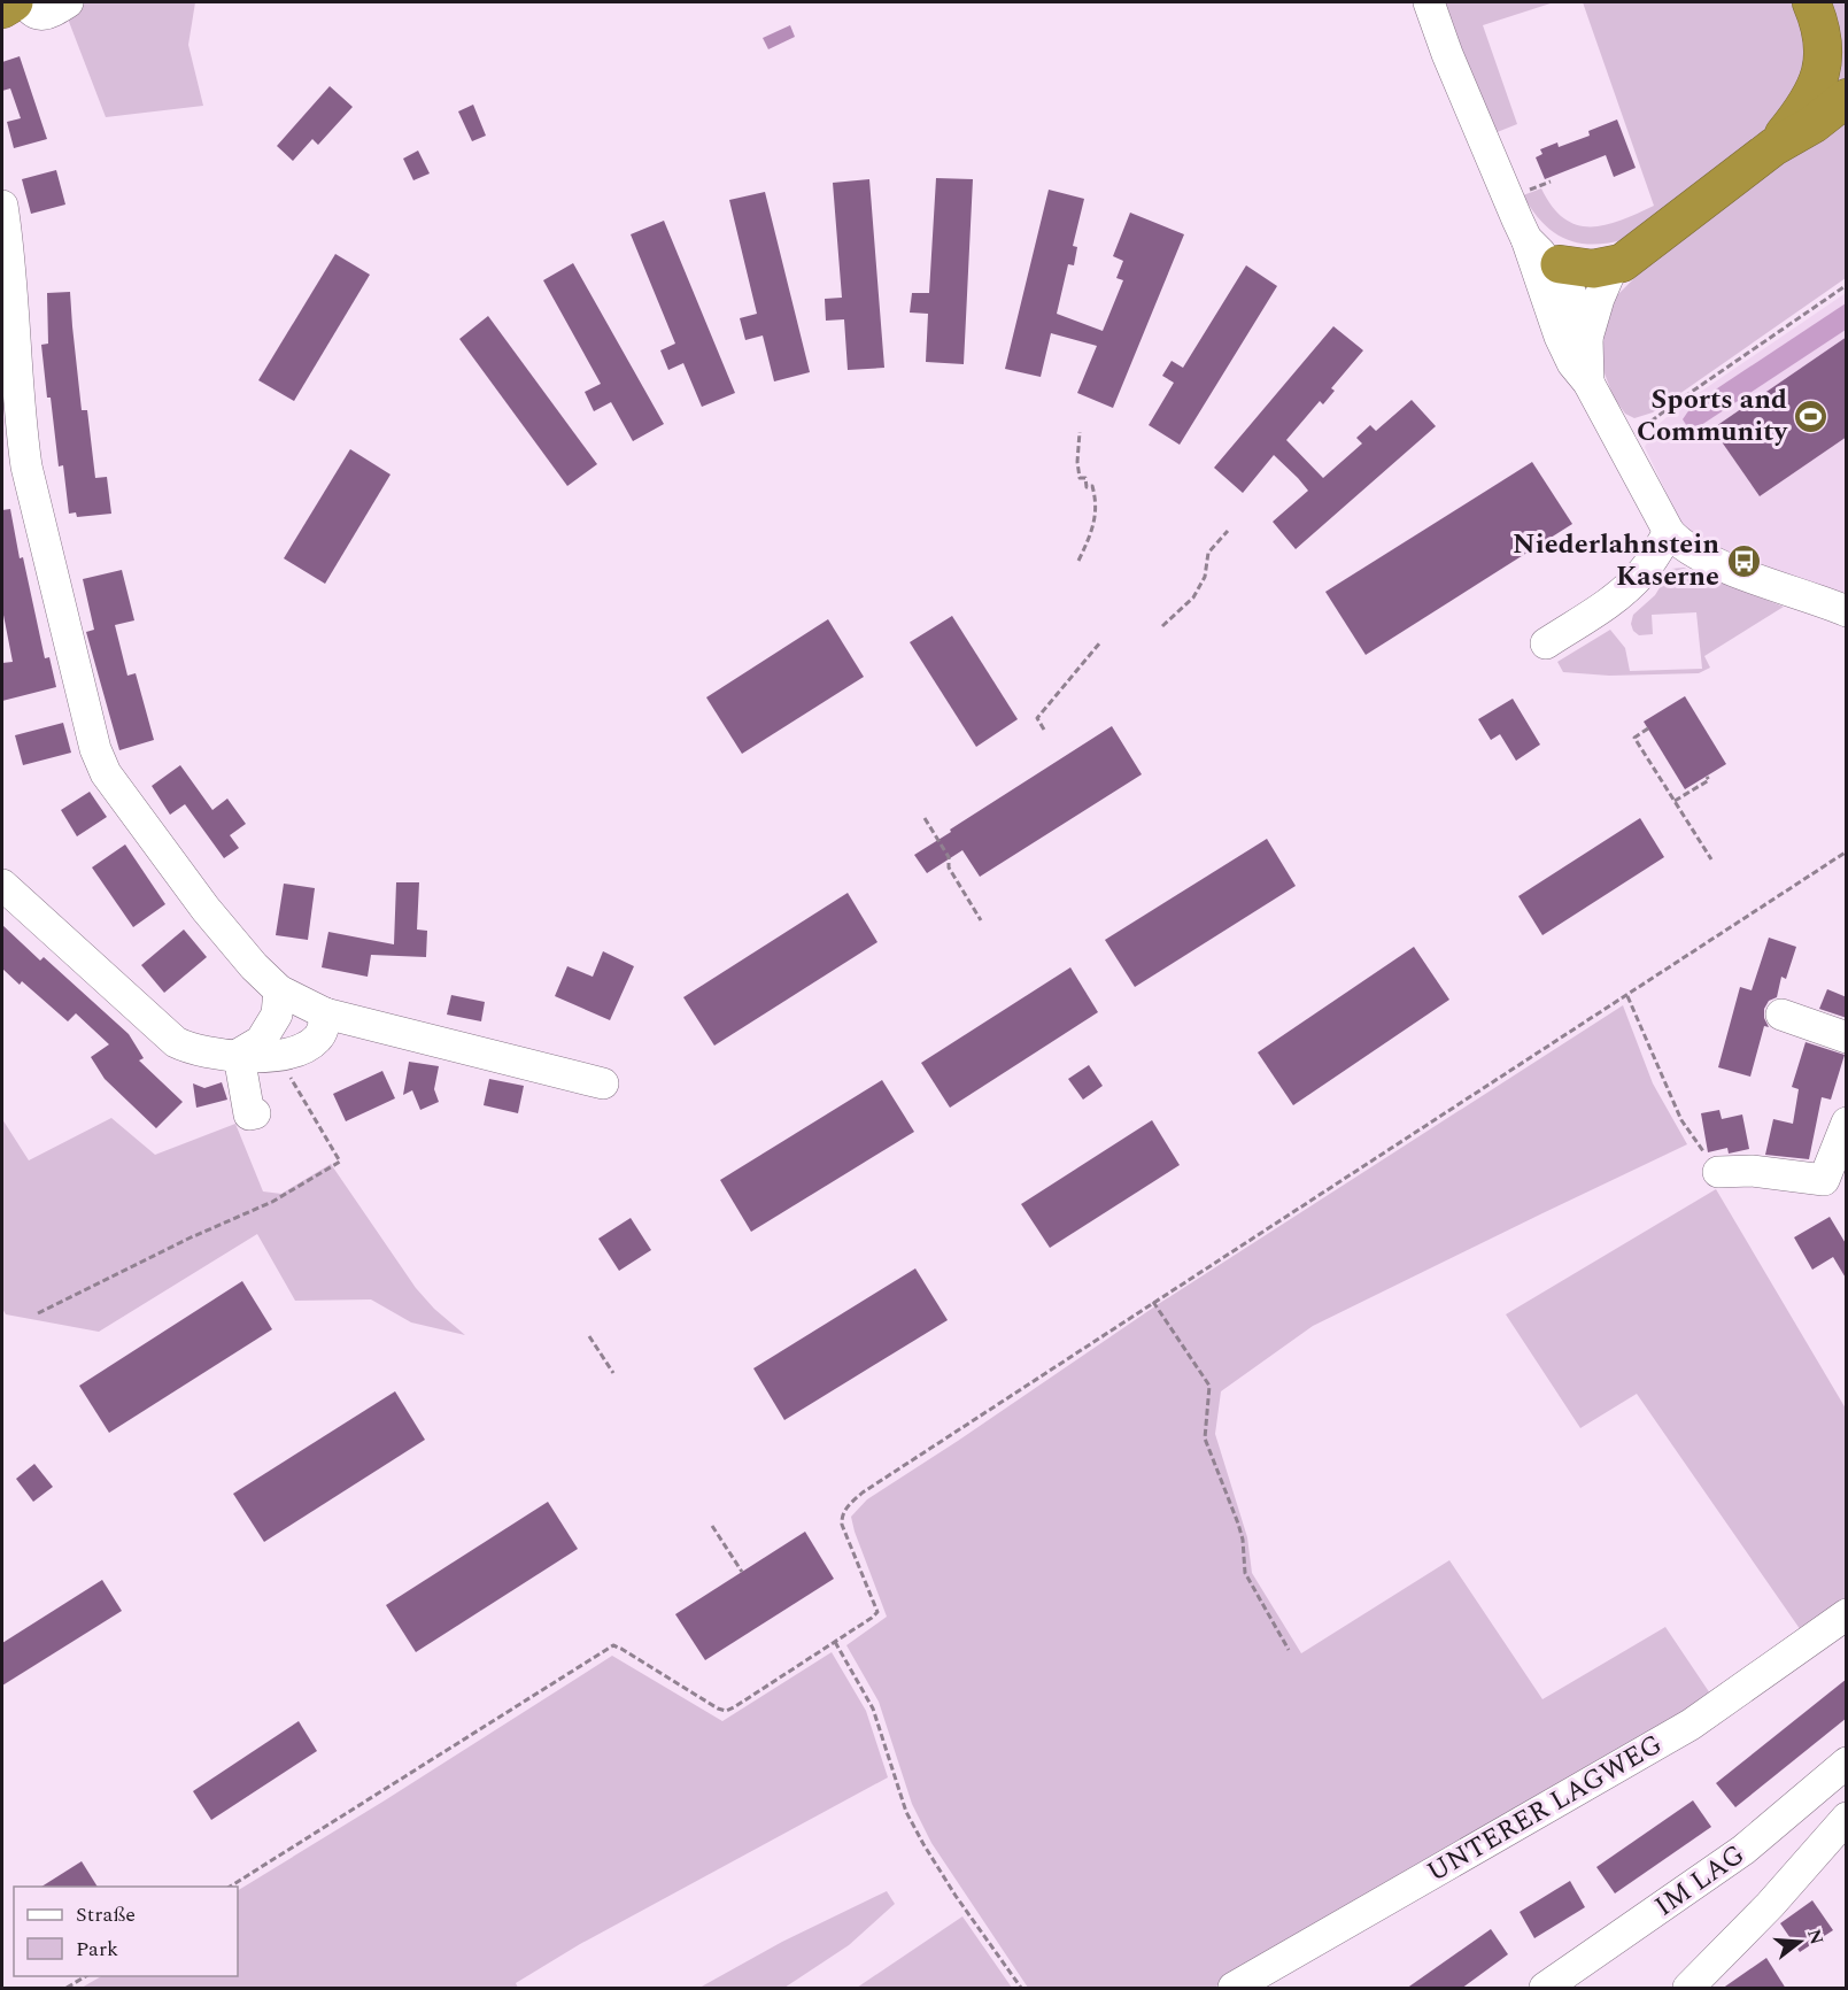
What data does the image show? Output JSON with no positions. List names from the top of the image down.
{
  "streets": {
    "street": ["UNTERER LAGWEG", "IM LAG"]
  },
  "places": {
    "sports": ["Sports and Community"],
    "bus stop": ["Niederlahnstein Kaserne"]
  },
  "legend": ["Straße", "Park"],
  "north": "right"
}
